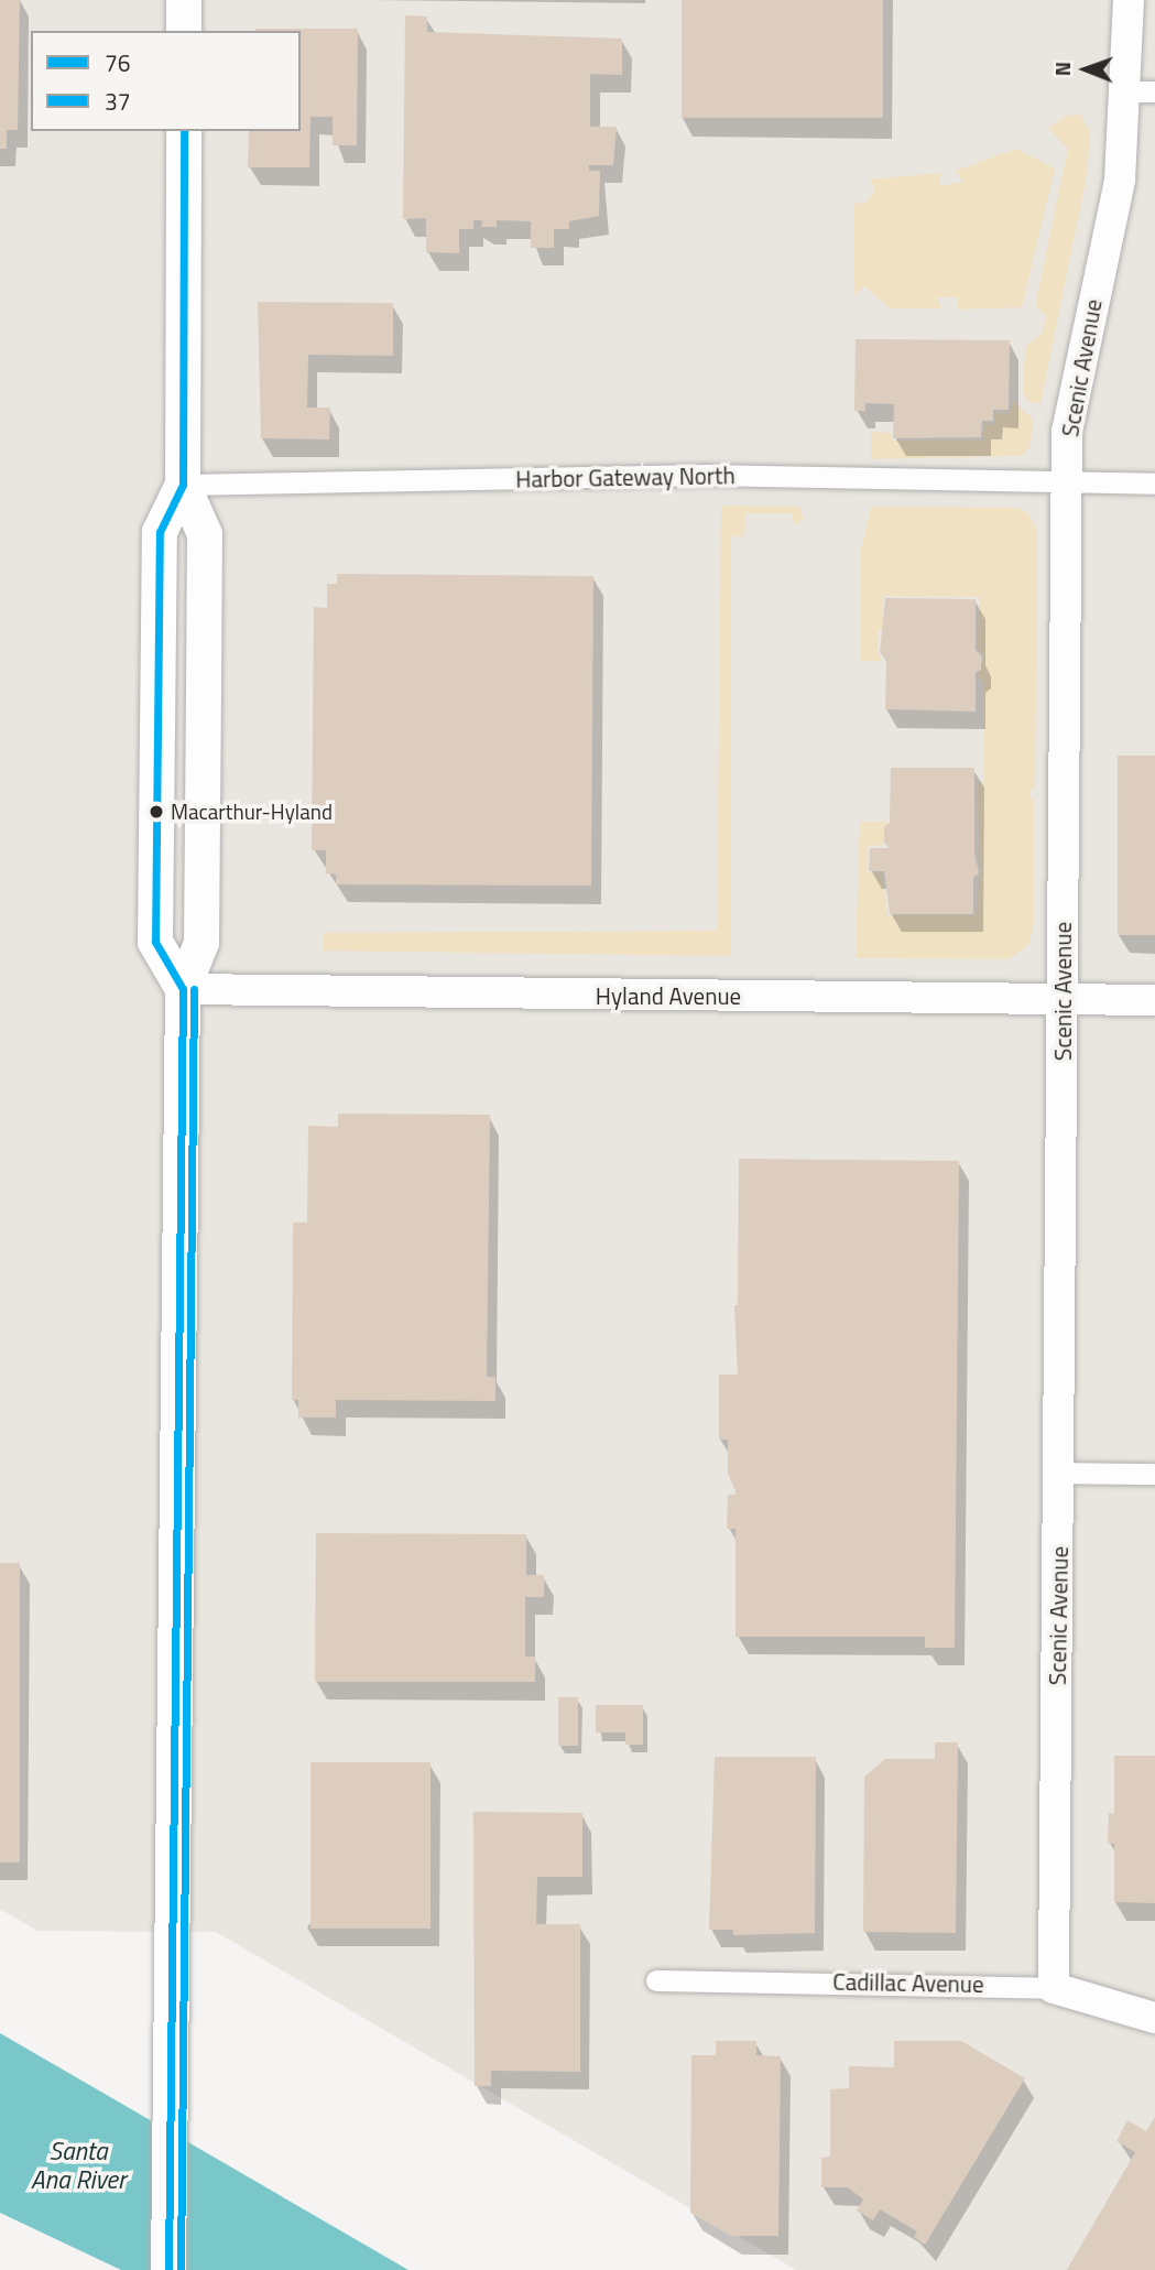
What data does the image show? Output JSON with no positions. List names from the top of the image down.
{
  "streets": {
    "street": [
      "Scenic Avenue",
      "Harbor Gateway North",
      "Hyland Avenue",
      "Cadillac Avenue"
    ]
  },
  "crossings": [
    ["Scenic Avenue", "Harbor Gateway North"],
    ["Scenic Avenue", "Hyland Avenue"],
    ["Scenic Avenue", "Cadillac Avenue"]
  ],
  "water": ["Santa Ana River"],
  "places": ["Macarthur-Hyland"],
  "lines": ["transit line 76", "transit line 37"],
  "legend": ["76", "37"],
  "north": "left"
}
